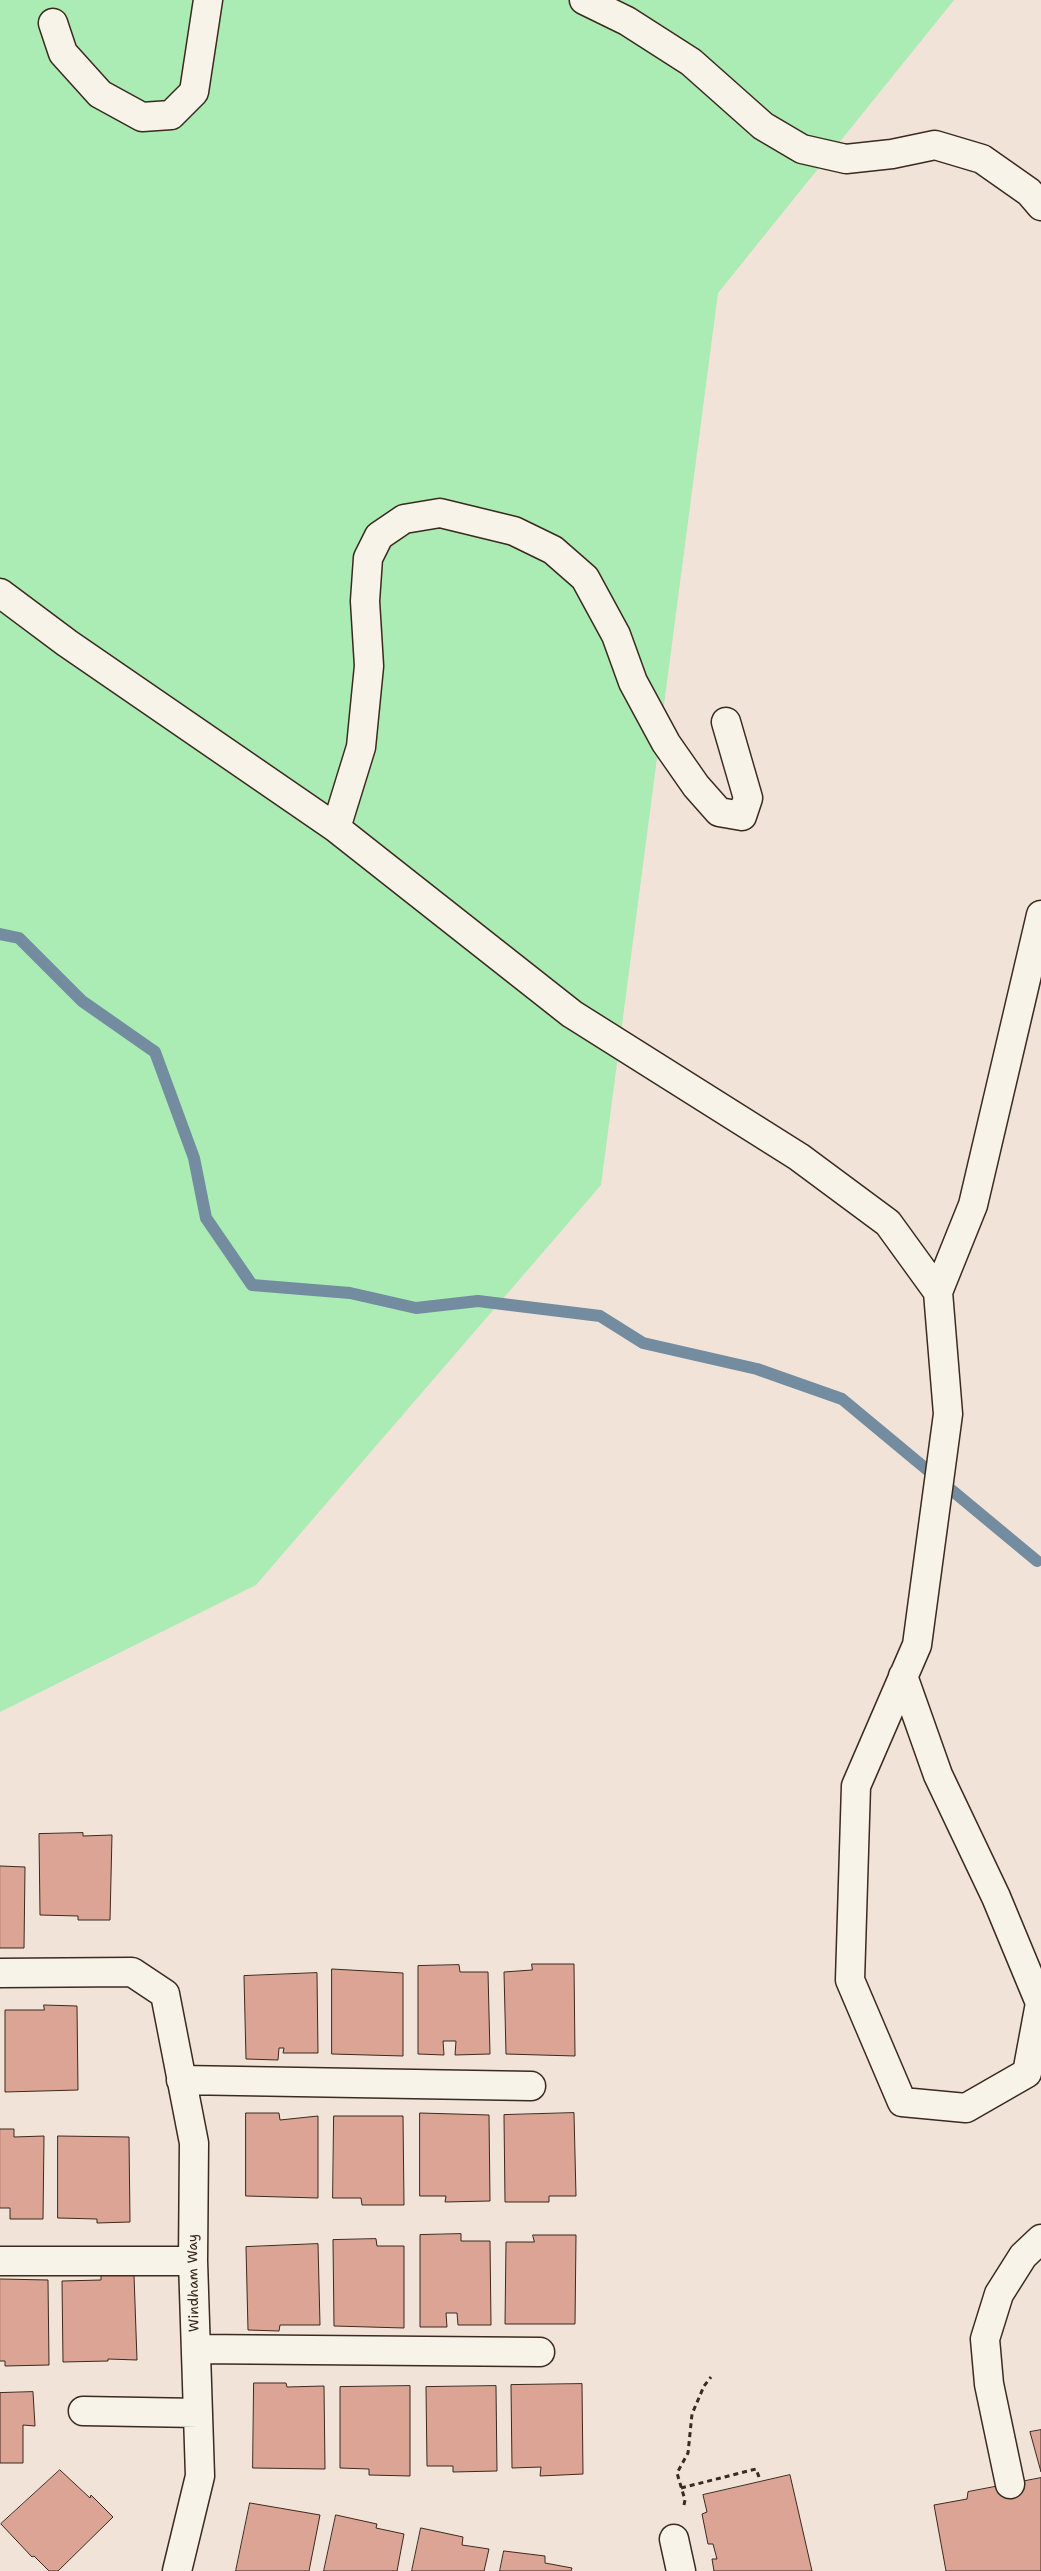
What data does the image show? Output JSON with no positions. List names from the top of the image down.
{
  "streets": {
    "street": ["Windham Way"]
  }
}
